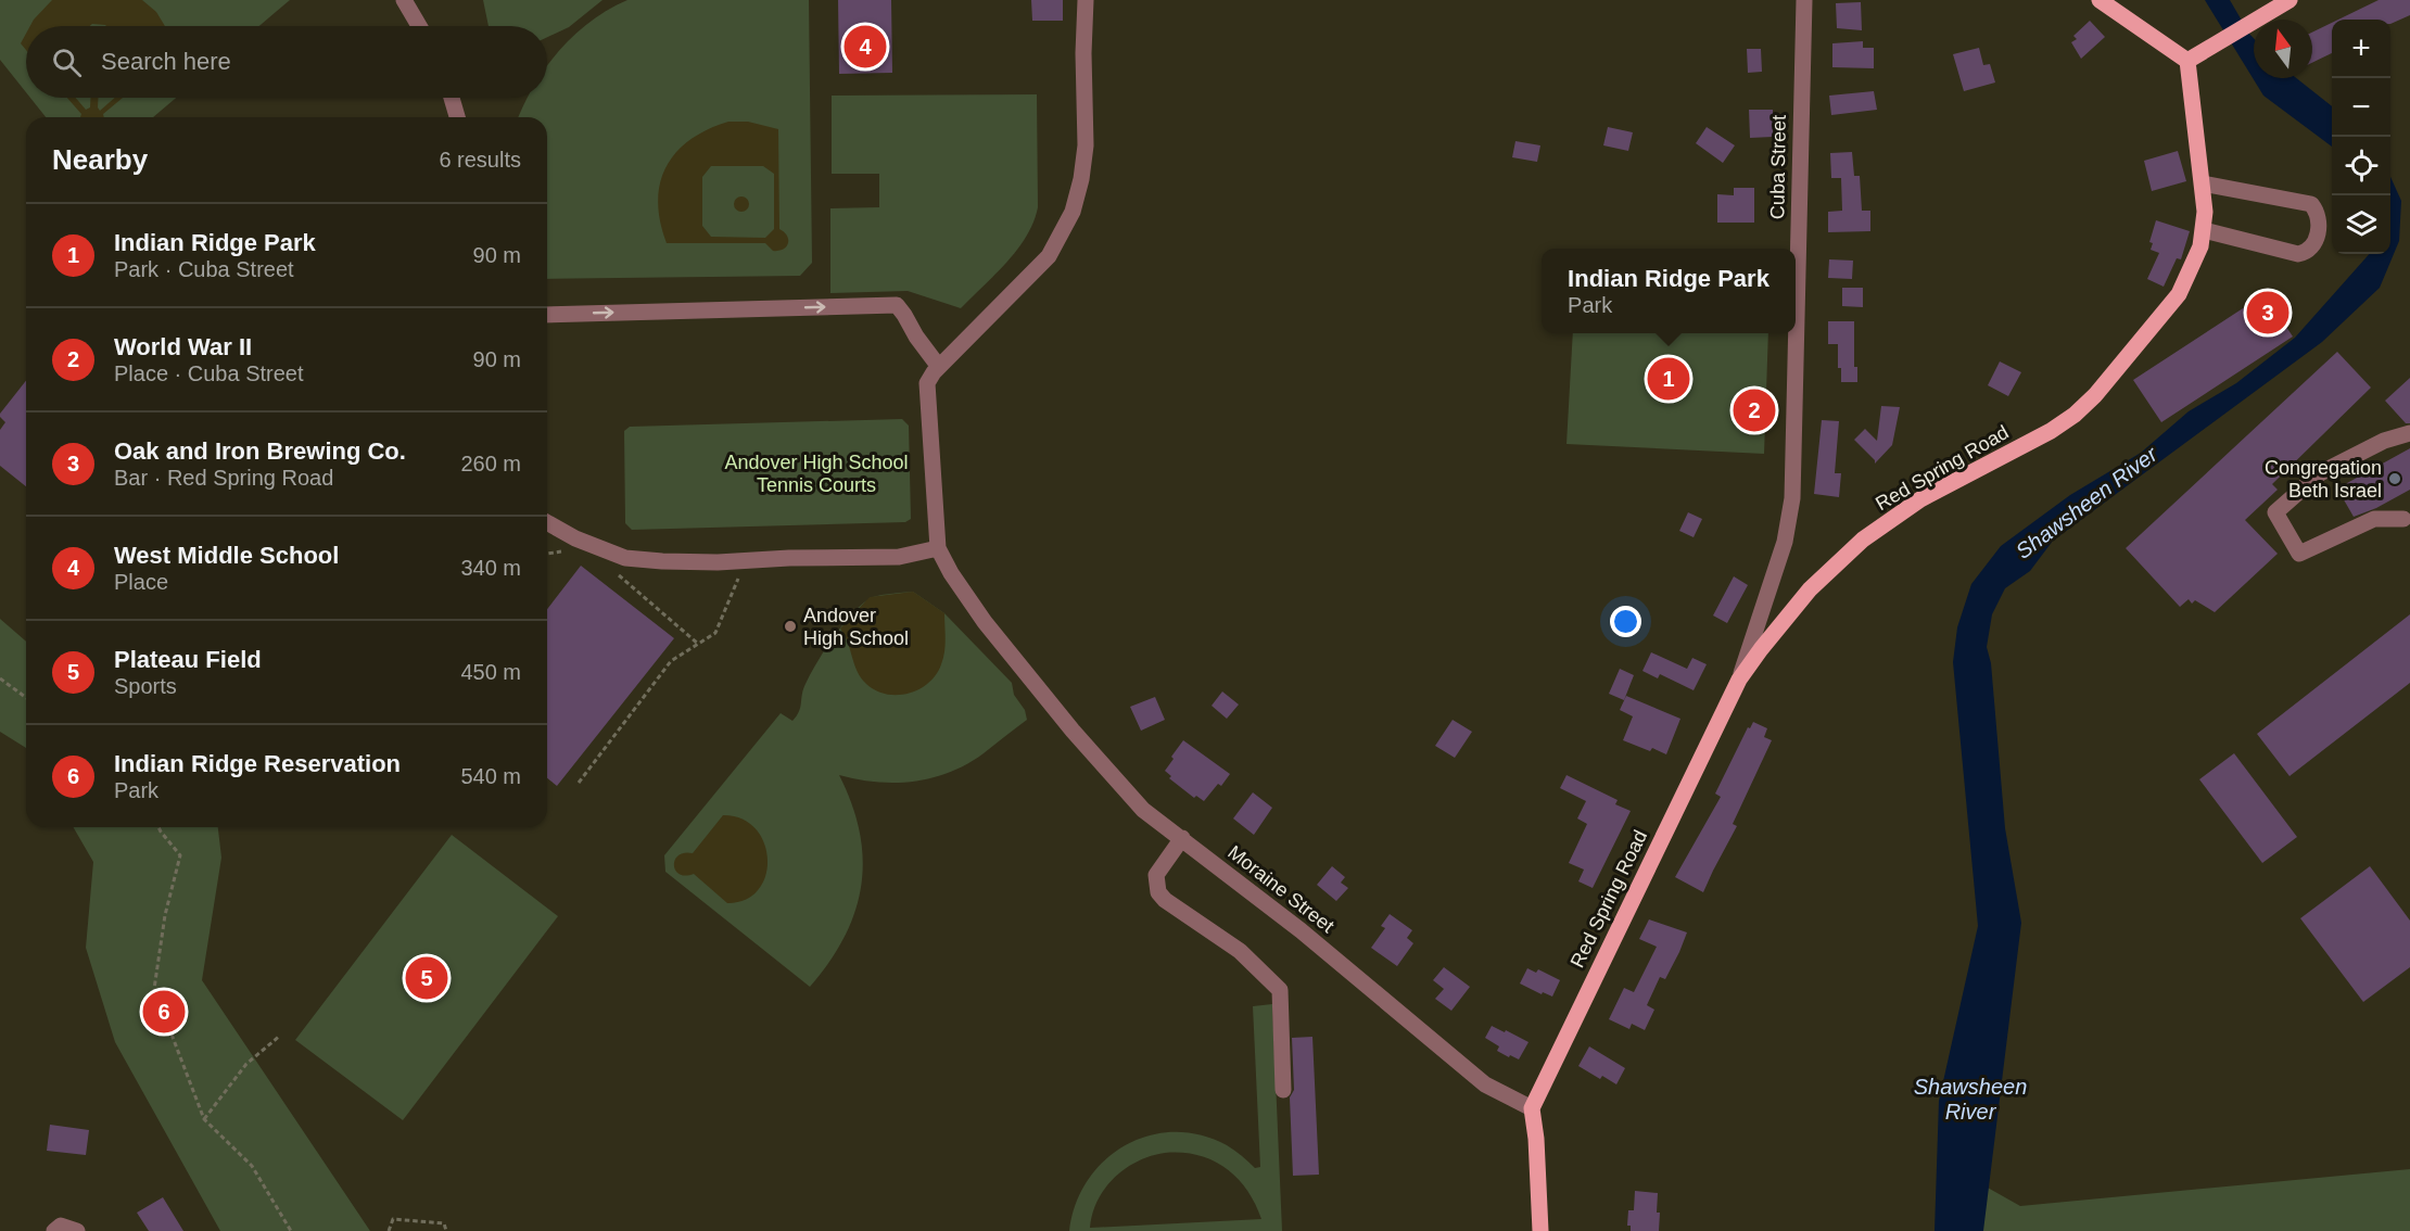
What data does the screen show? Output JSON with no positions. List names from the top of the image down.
{
  "streets": {
    "main road": ["Red Spring Road"],
    "street": ["Cuba Street", "Moraine Street"]
  },
  "crossings": [
    ["Cuba Street", "Red Spring Road"],
    ["Red Spring Road", "Moraine Street"]
  ],
  "water": ["Shawsheen River"],
  "parks": ["Andover High School Tennis Courts"],
  "places": ["Congregation Beth Israel", "Andover High School"],
  "north": "top",
  "page": {
    "map_buttons": ["+", "−"],
    "pins": [
      "4",
      "3",
      "1",
      "2",
      "5",
      "6"
    ],
    "search": "Search here",
    "heading": ["Nearby", "6 results"],
    "list": [
      {
        "mark": "1",
        "name": "Indian Ridge Park",
        "note": "Park · Cuba Street",
        "value": "90 m"
      },
      {
        "mark": "2",
        "name": "World War II",
        "note": "Place · Cuba Street",
        "value": "90 m"
      },
      {
        "mark": "3",
        "name": "Oak and Iron Brewing Co.",
        "note": "Bar · Red Spring Road",
        "value": "260 m"
      },
      {
        "mark": "4",
        "name": "West Middle School",
        "note": "Place",
        "value": "340 m"
      },
      {
        "mark": "5",
        "name": "Plateau Field",
        "note": "Sports",
        "value": "450 m"
      },
      {
        "mark": "6",
        "name": "Indian Ridge Reservation",
        "note": "Park",
        "value": "540 m"
      }
    ],
    "popup": ["Indian Ridge Park", "Park"]
  }
}
